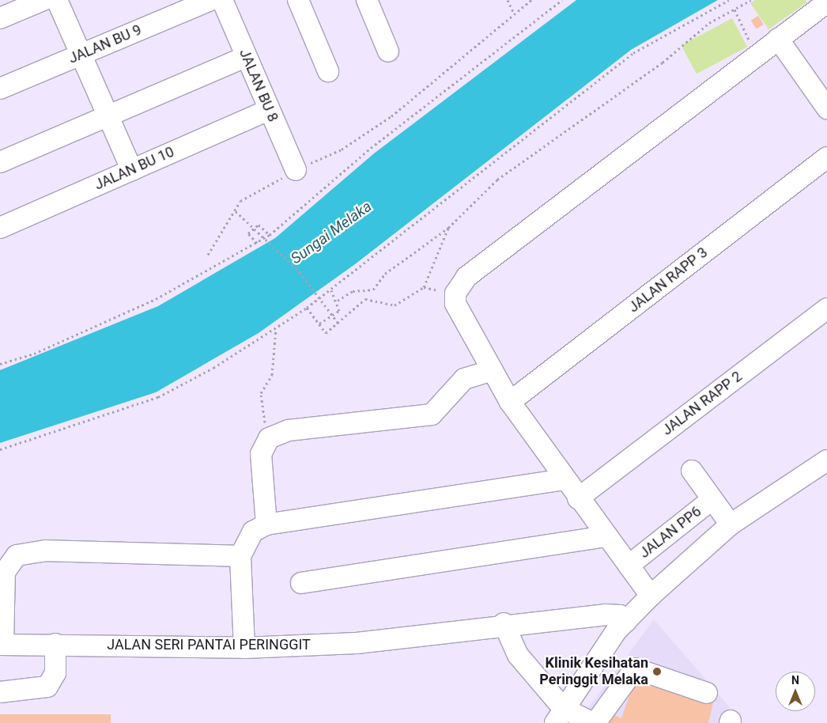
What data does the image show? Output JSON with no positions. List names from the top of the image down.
{
  "streets": {
    "street": [
      "JALAN BU 9",
      "JALAN BU 8",
      "JALAN BU 10",
      "JALAN RAPP 3",
      "JALAN RAPP 2",
      "JALAN PP6",
      "JALAN SERI PANTAI PERINGGIT"
    ]
  },
  "crossings": [
    ["JALAN BU 8", "JALAN BU 10"]
  ],
  "water": ["Sungai Melaka"],
  "places": ["Klinik Kesihatan Peringgit Melaka"],
  "north": "top"
}
